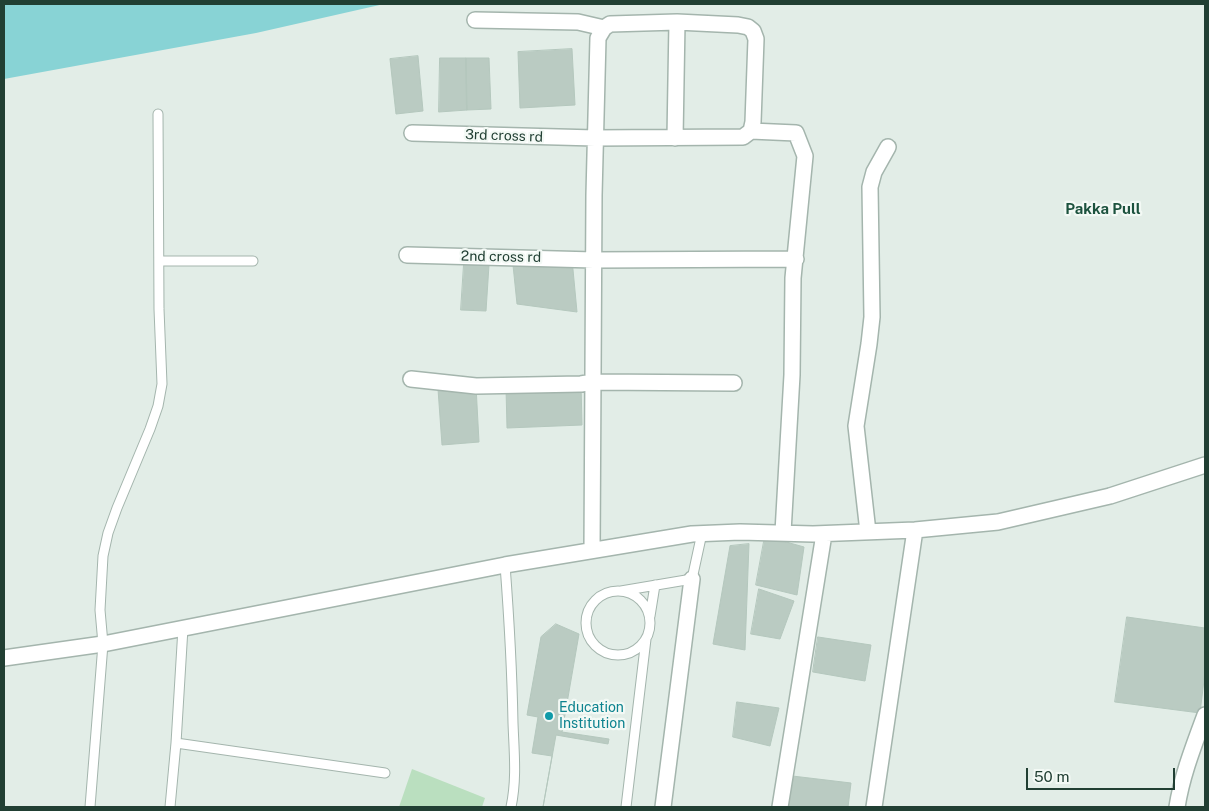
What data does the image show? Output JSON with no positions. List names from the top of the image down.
{
  "streets": {
    "street": ["3rd cross rd", "2nd cross rd"]
  },
  "crossings": [
    ["3rd cross rd", "2nd cross rd"]
  ],
  "districts": ["Pakka Pull"],
  "places": ["Education Institution"],
  "scale_bar": "50 m"
}
